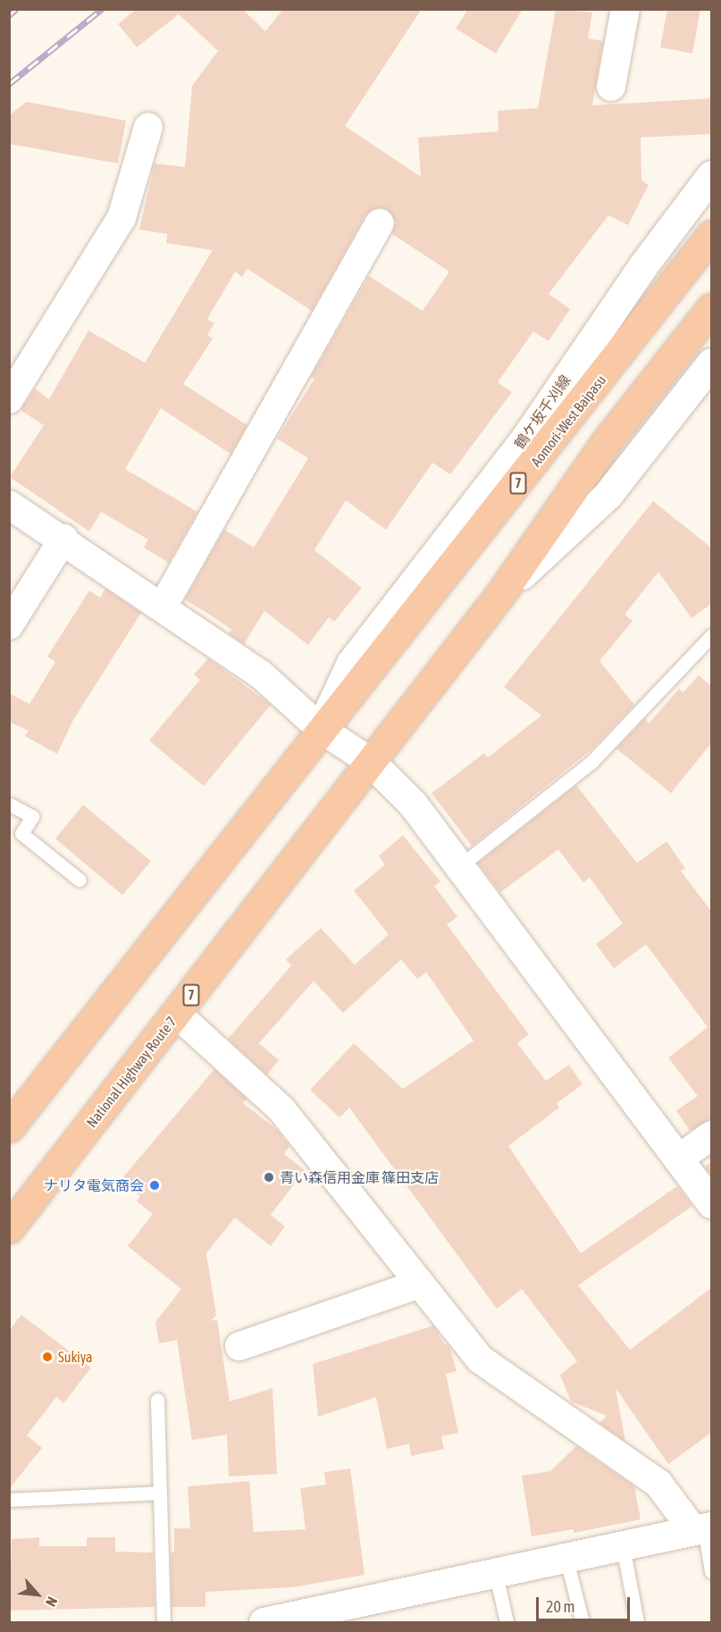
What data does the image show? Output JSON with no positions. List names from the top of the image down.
{
  "streets": {
    "highway": ["Aomori-West Baipasu", "7", "National Highway Route 7"],
    "street": ["鶴ケ坂千刈線"]
  },
  "crossings": [
    ["鶴ケ坂千刈線", "Aomori-West Baipasu"],
    ["鶴ケ坂千刈線", "7"],
    ["Aomori-West Baipasu", "7"],
    ["7", "National Highway Route 7"]
  ],
  "places": ["青い森信用金庫 篠田支店", "ナリタ電気商会", "Sukiya"],
  "scale_bar": "20 m",
  "north": "bottom right"
}
